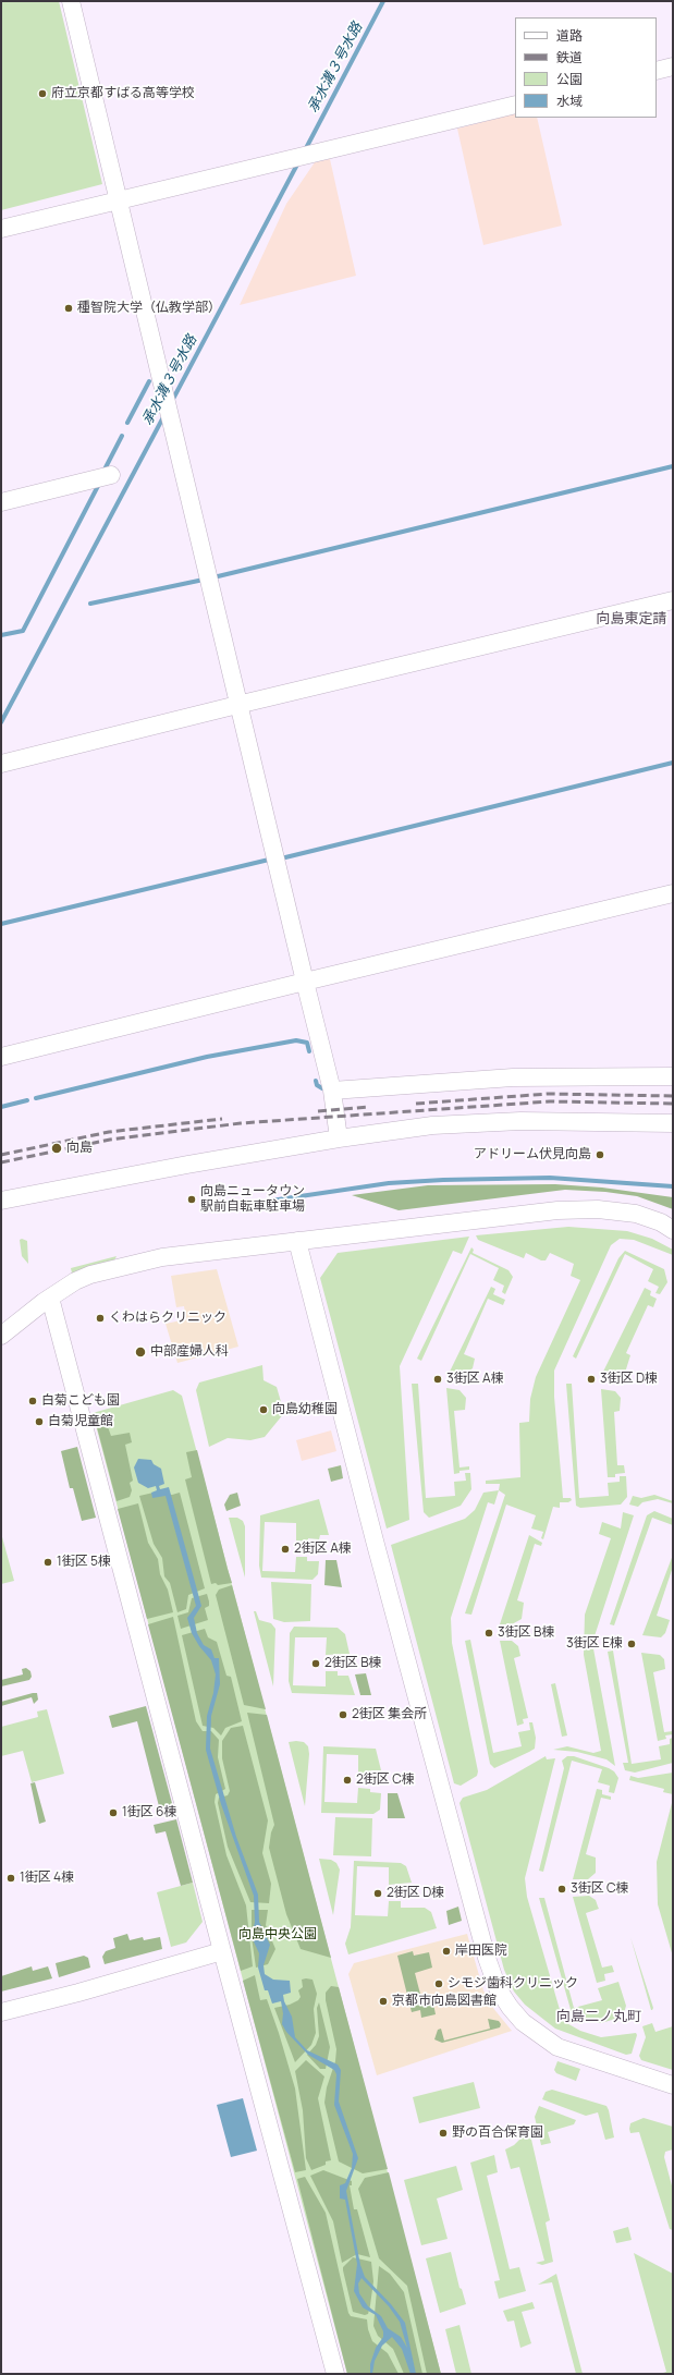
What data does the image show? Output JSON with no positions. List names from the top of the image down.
{
  "districts": ["向島東定請", "向島二ノ丸町"],
  "water": ["承水溝３号水路"],
  "parks": ["向島中央公園"],
  "places": [
    "府立京都すばる高等学校",
    "種智院大学（仏教学部）",
    "向島",
    "アドリーム伏見向島",
    "向島ニュータウン 駅前自転車駐車場",
    "くわはらクリニック",
    "中部産婦人科",
    "3街区 A棟",
    "3街区 D棟",
    "白菊こども園",
    "向島幼稚園",
    "白菊児童館",
    "2街区 A棟",
    "1街区 5棟",
    "3街区 B棟",
    "3街区 E棟",
    "2街区 B棟",
    "2街区 集会所",
    "2街区 C棟",
    "1街区 6棟",
    "1街区 4棟",
    "3街区 C棟",
    "2街区 D棟",
    "岸田医院",
    "シモジ歯科クリニック",
    "京都市向島図書館",
    "野の百合保育園"
  ],
  "legend": [
    "道路",
    "鉄道",
    "公園",
    "水域"
  ]
}
